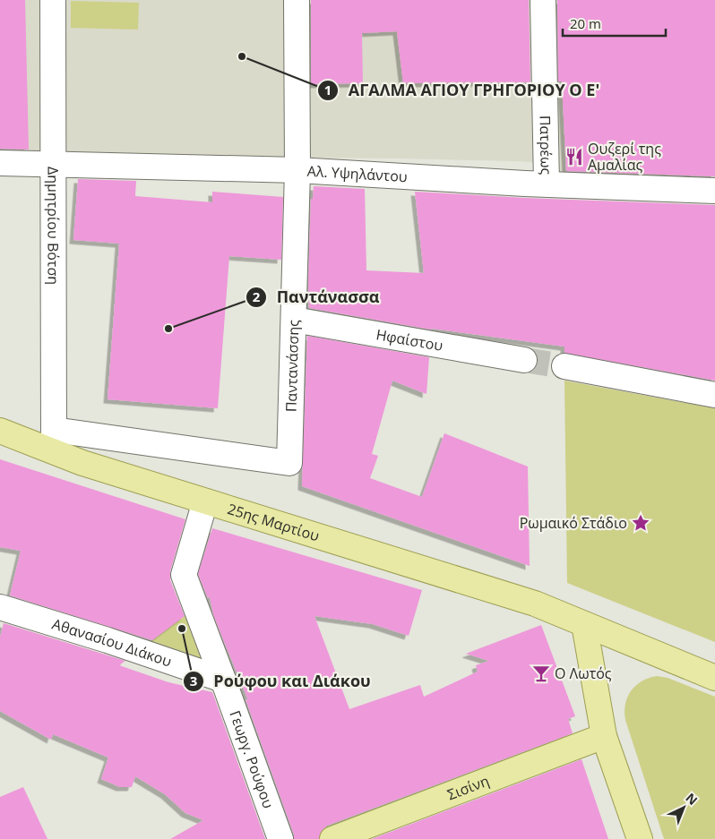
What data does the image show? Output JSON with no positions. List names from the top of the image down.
{
  "streets": {
    "main road": ["25ης Μαρτίου", "Σισίνη"],
    "street": [
      "Πατρέως",
      "Αλ. Υψηλάντου",
      "Δημητρίου Βότση",
      "Ηφαίστου",
      "Παντανάσσης",
      "Αθανασίου Διάκου",
      "Γεωργ. Ρούφου"
    ]
  },
  "crossings": [
    ["Πατρέως", "Αλ. Υψηλάντου"],
    ["Αλ. Υψηλάντου", "Δημητρίου Βότση"],
    ["Αλ. Υψηλάντου", "Παντανάσσης"],
    ["Δημητρίου Βότση", "Παντανάσσης"],
    ["Δημητρίου Βότση", "25ης Μαρτίου"],
    ["Ηφαίστου", "Παντανάσσης"],
    ["Παντανάσσης", "25ης Μαρτίου"],
    ["25ης Μαρτίου", "Γεωργ. Ρούφου"],
    ["Αθανασίου Διάκου", "Γεωργ. Ρούφου"]
  ],
  "places": {
    "other": ["ΑΓΑΛΜΑ ΑΓΙΟΥ ΓΡΗΓΟΡΙΟΥ Ο Ε'", "Παντάνασσα", "Ρούφου και Διάκου"],
    "restaurant": ["Ουζερί της Αμαλίας"],
    "place": ["Ρωμαικό Στάδιο"],
    "bar": ["Ο Λωτός"]
  },
  "scale_bar": "20 m",
  "north": "top right"
}
